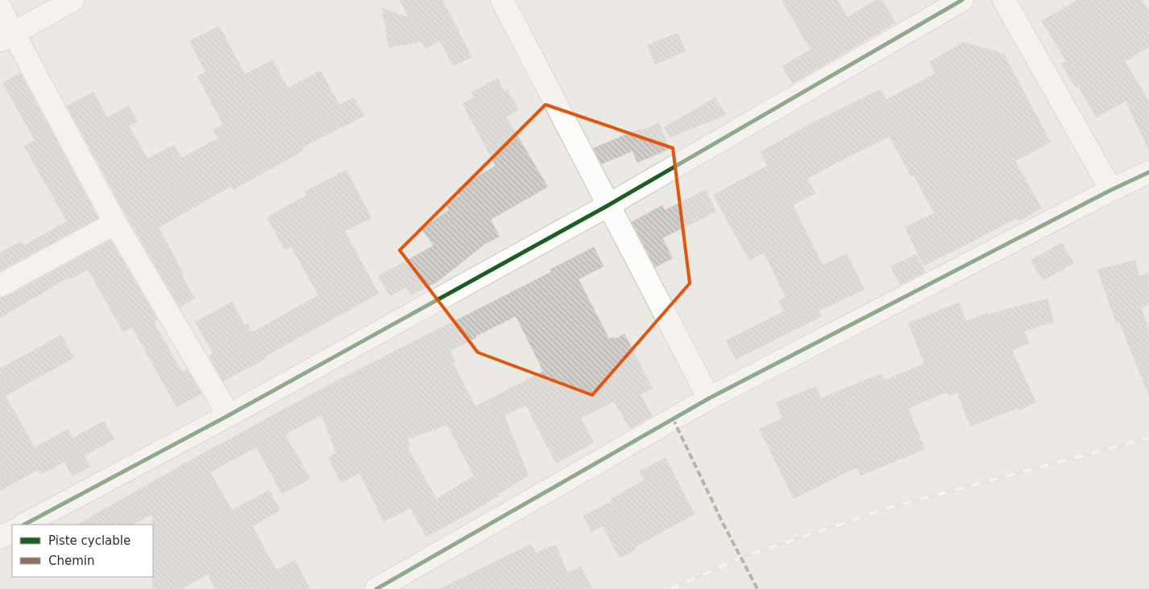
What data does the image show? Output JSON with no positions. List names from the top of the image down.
{
  "legend": ["Piste cyclable", "Chemin"]
}
